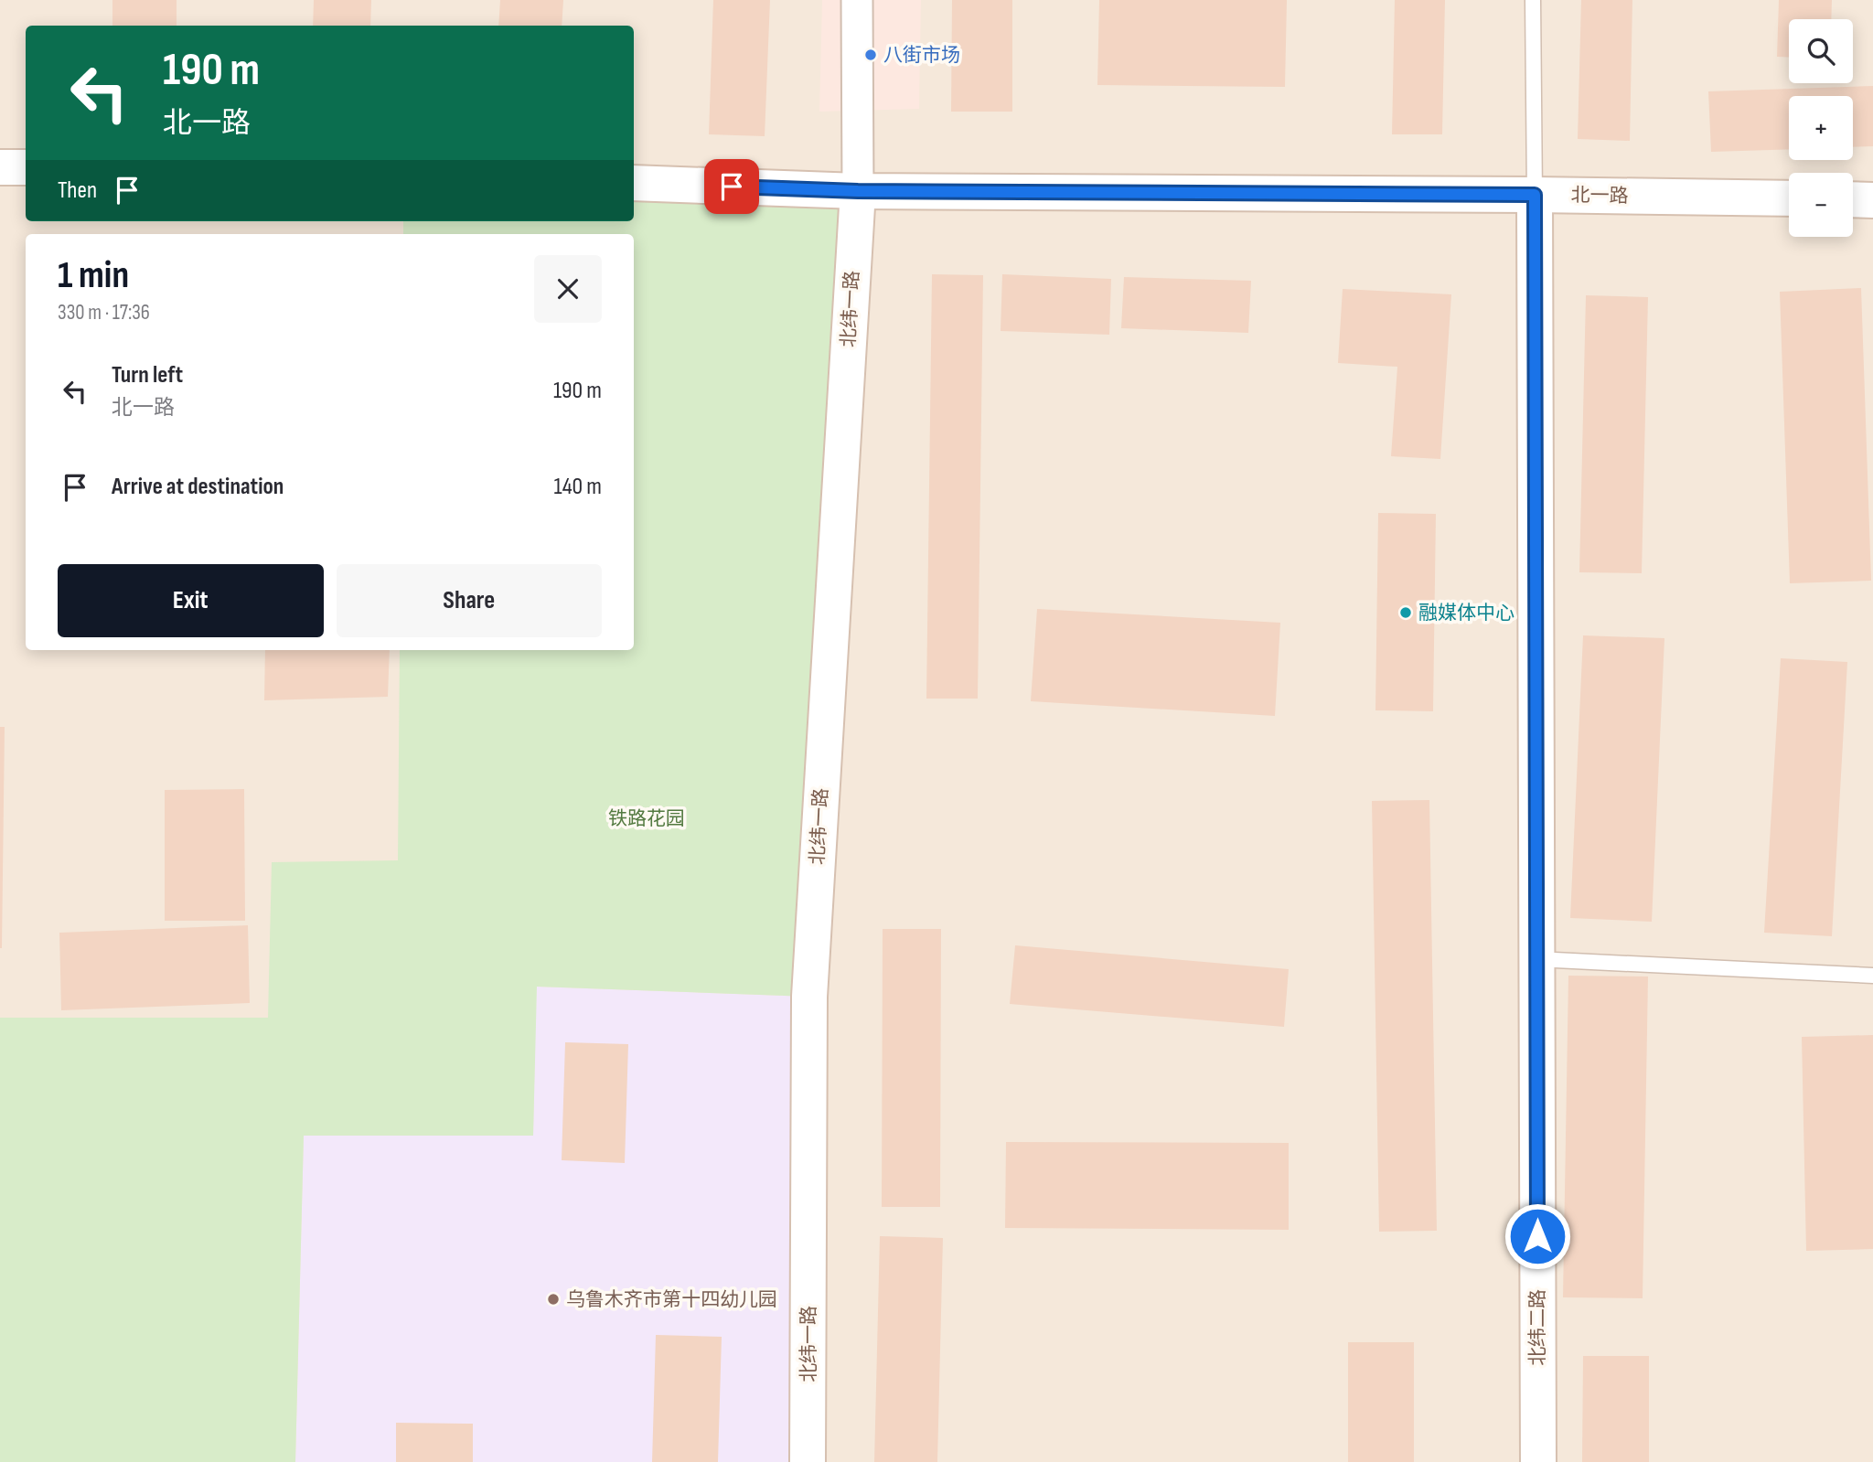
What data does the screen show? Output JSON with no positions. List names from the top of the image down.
{
  "streets": {
    "street": ["北一路", "北纬一路", "北纬二路"]
  },
  "crossings": [
    ["北一路", "北纬一路"],
    ["北一路", "北纬二路"]
  ],
  "parks": ["铁路花园"],
  "places": ["八街市场", "融媒体中心", "乌鲁木齐市第十四幼儿园"],
  "page": {
    "map_buttons": ["+", "−"],
    "turn": ["190 m", "北一路"],
    "then": "Then",
    "heading": ["1 min", "330 m · 17:36"],
    "list": [
      {
        "name": "Turn left",
        "note": "北一路",
        "value": "190 m"
      },
      {
        "name": "Arrive at destination",
        "value": "140 m"
      }
    ],
    "buttons": ["Exit", "Share"]
  }
}
